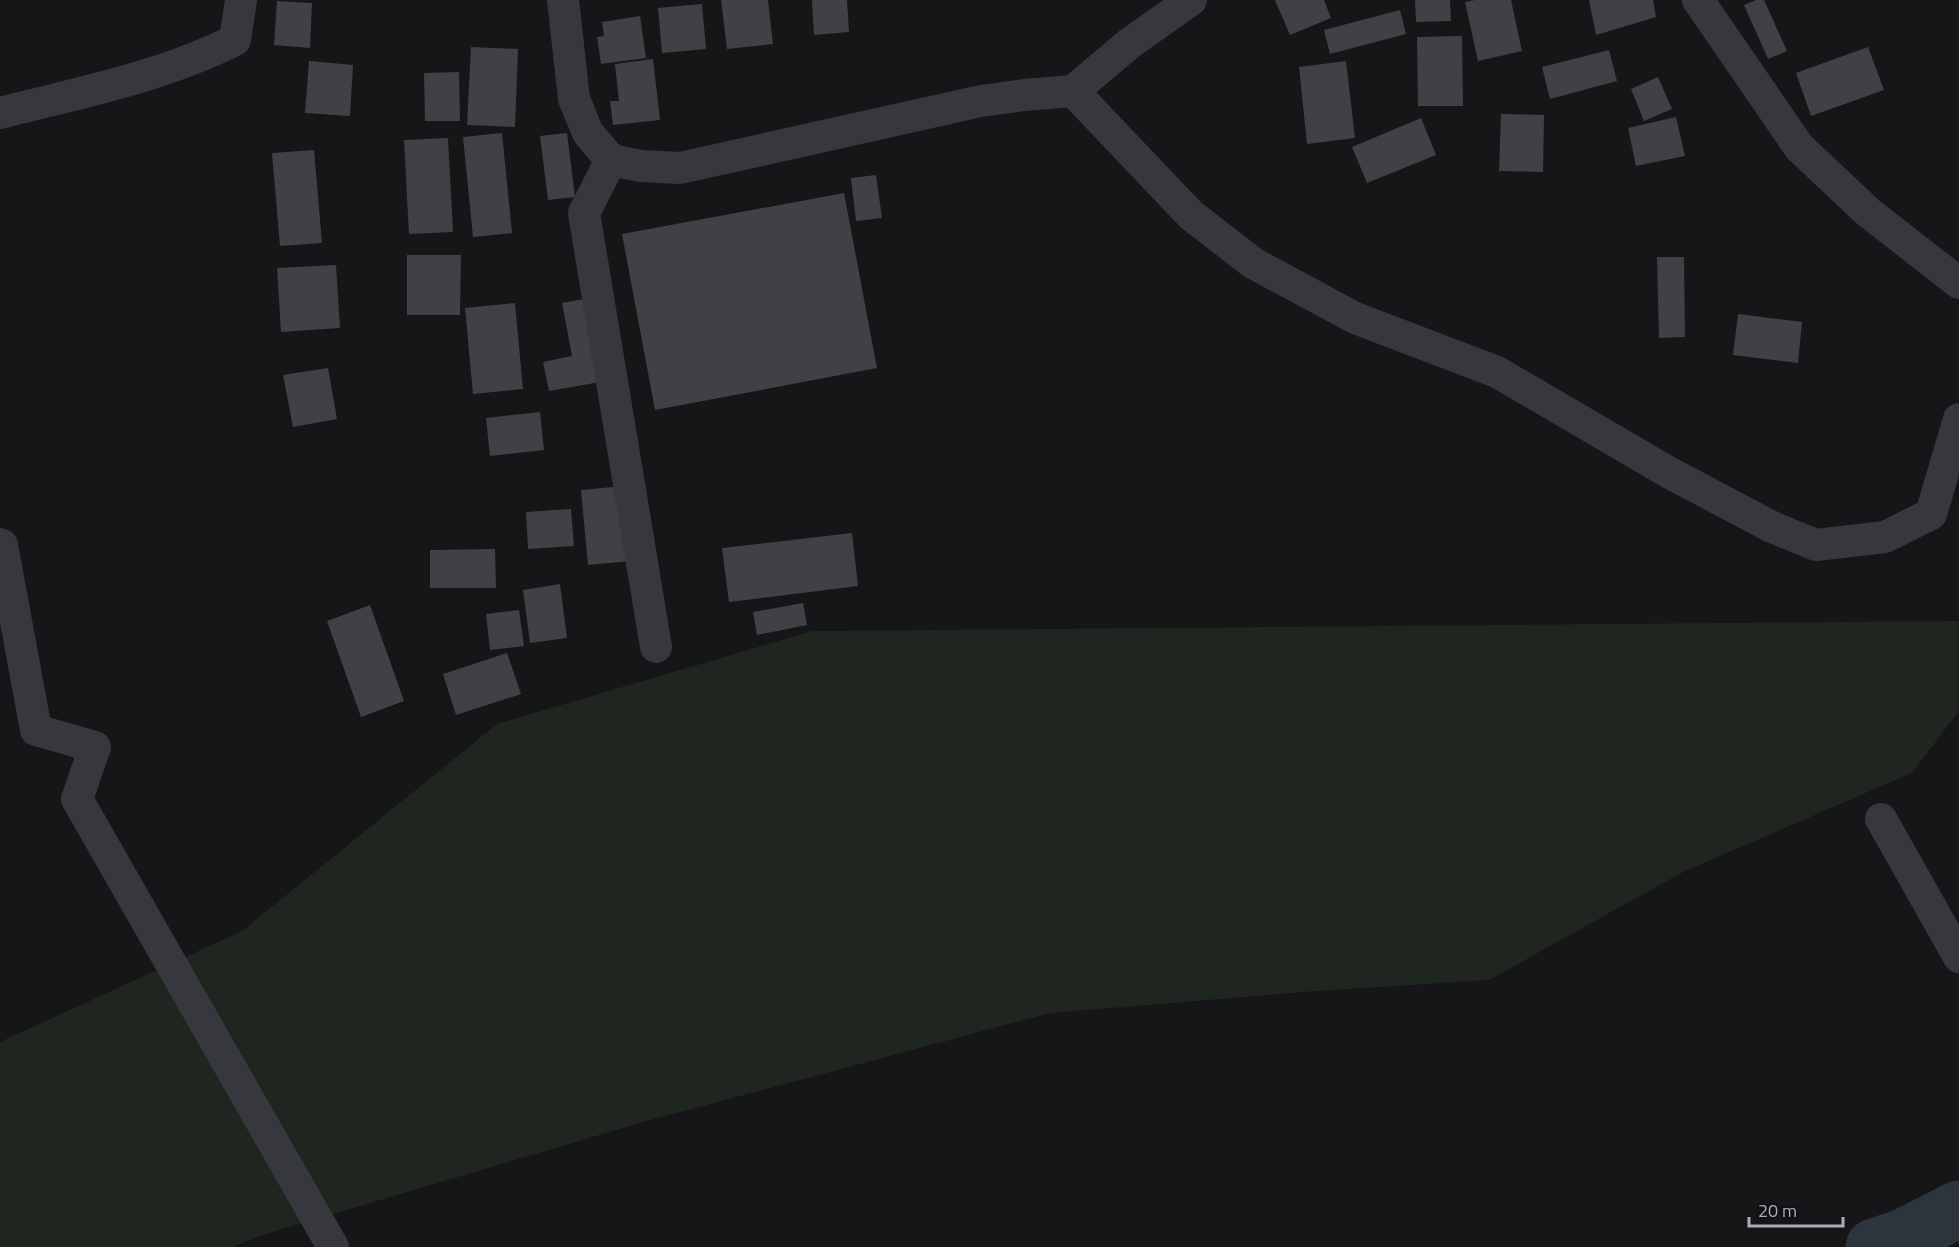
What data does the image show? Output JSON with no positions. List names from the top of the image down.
{
  "scale_bar": "20 m"
}
